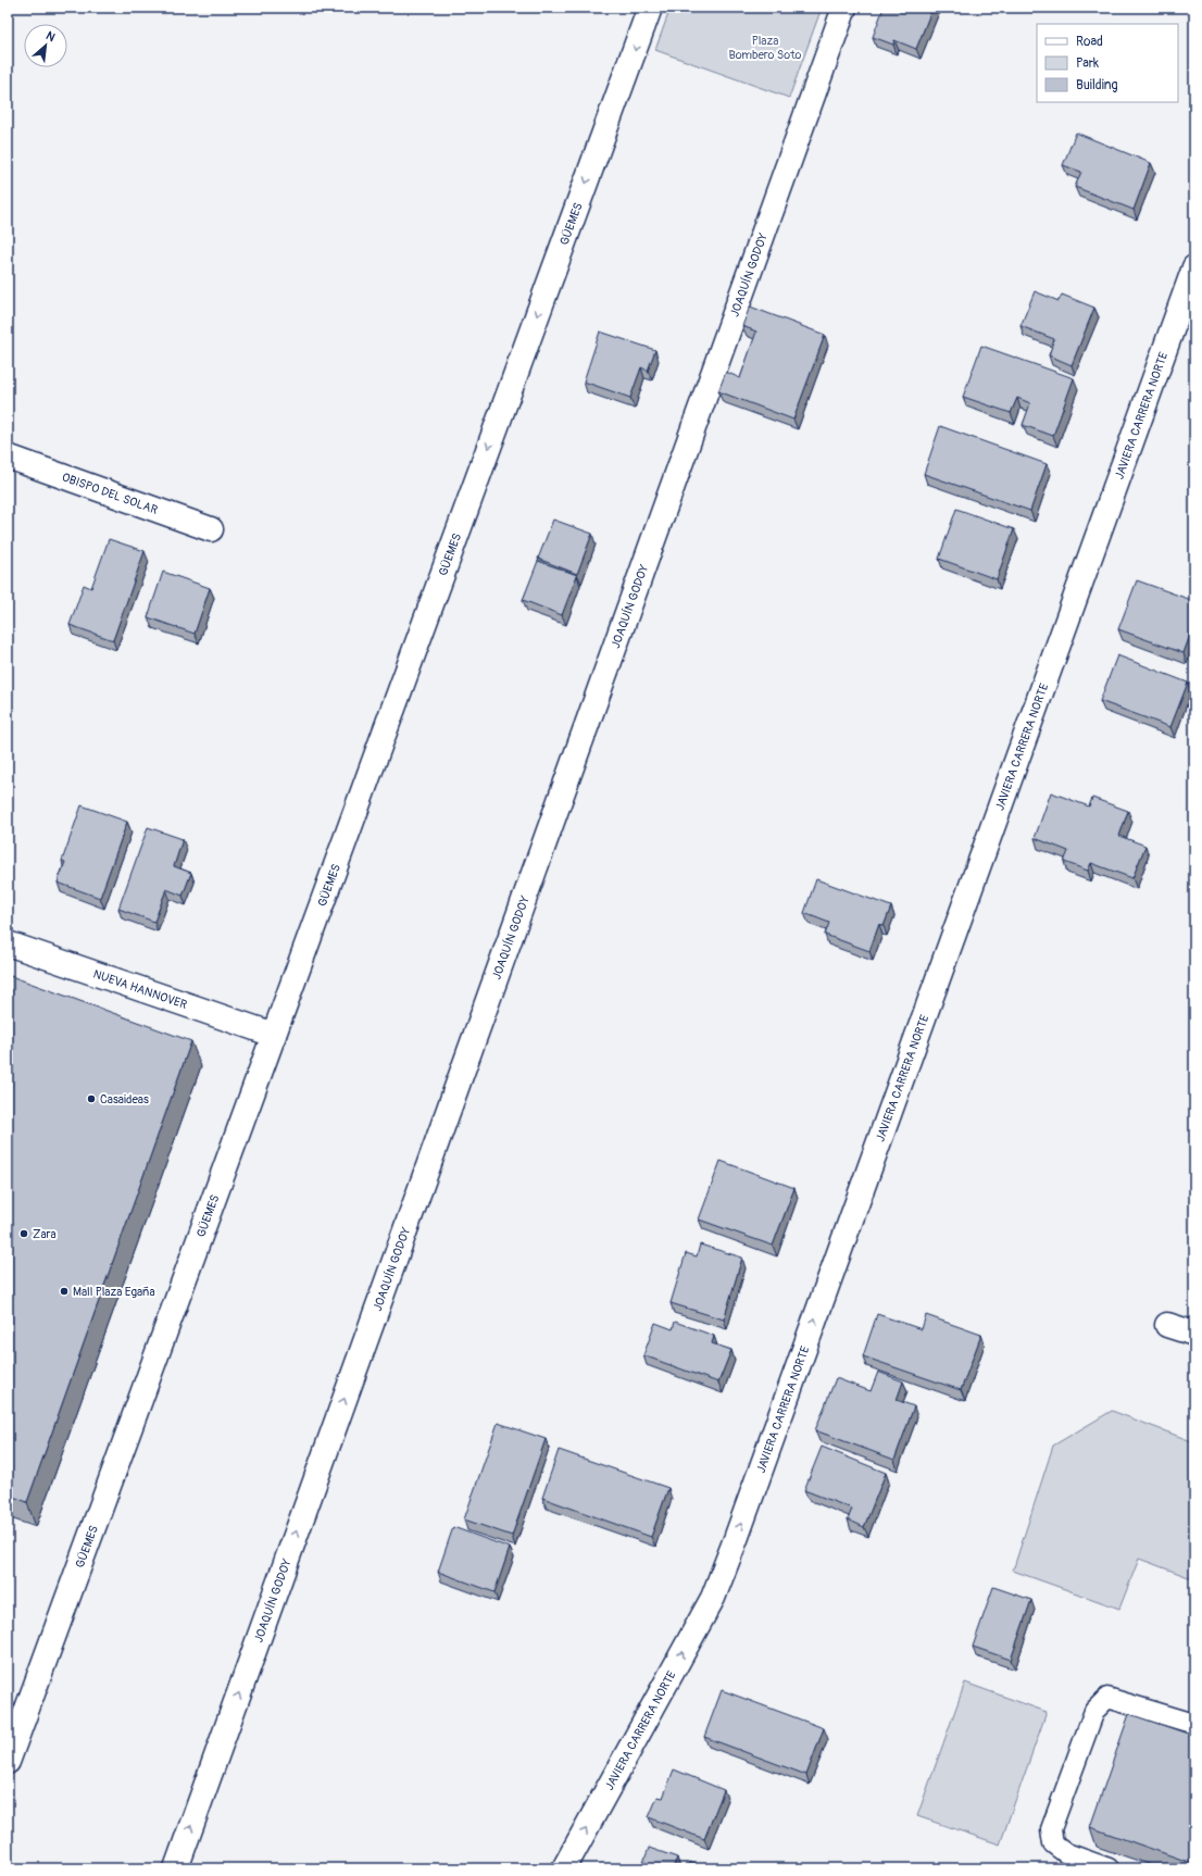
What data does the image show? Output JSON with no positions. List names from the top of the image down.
{
  "streets": {
    "street": [
      "GÜEMES",
      "JOAQUÍN GODOY",
      "JAVIERA CARRERA NORTE",
      "OBISPO DEL SOLAR",
      "NUEVA HANNOVER"
    ]
  },
  "crossings": [
    ["GÜEMES", "NUEVA HANNOVER"]
  ],
  "one_way": ["GÜEMES", "JOAQUÍN GODOY", "JAVIERA CARRERA NORTE"],
  "parks": ["Plaza Bombero Soto"],
  "places": ["Casaideas", "Zara", "Mall Plaza Egaña"],
  "legend": ["Road", "Park", "Building"],
  "north": "top right"
}
